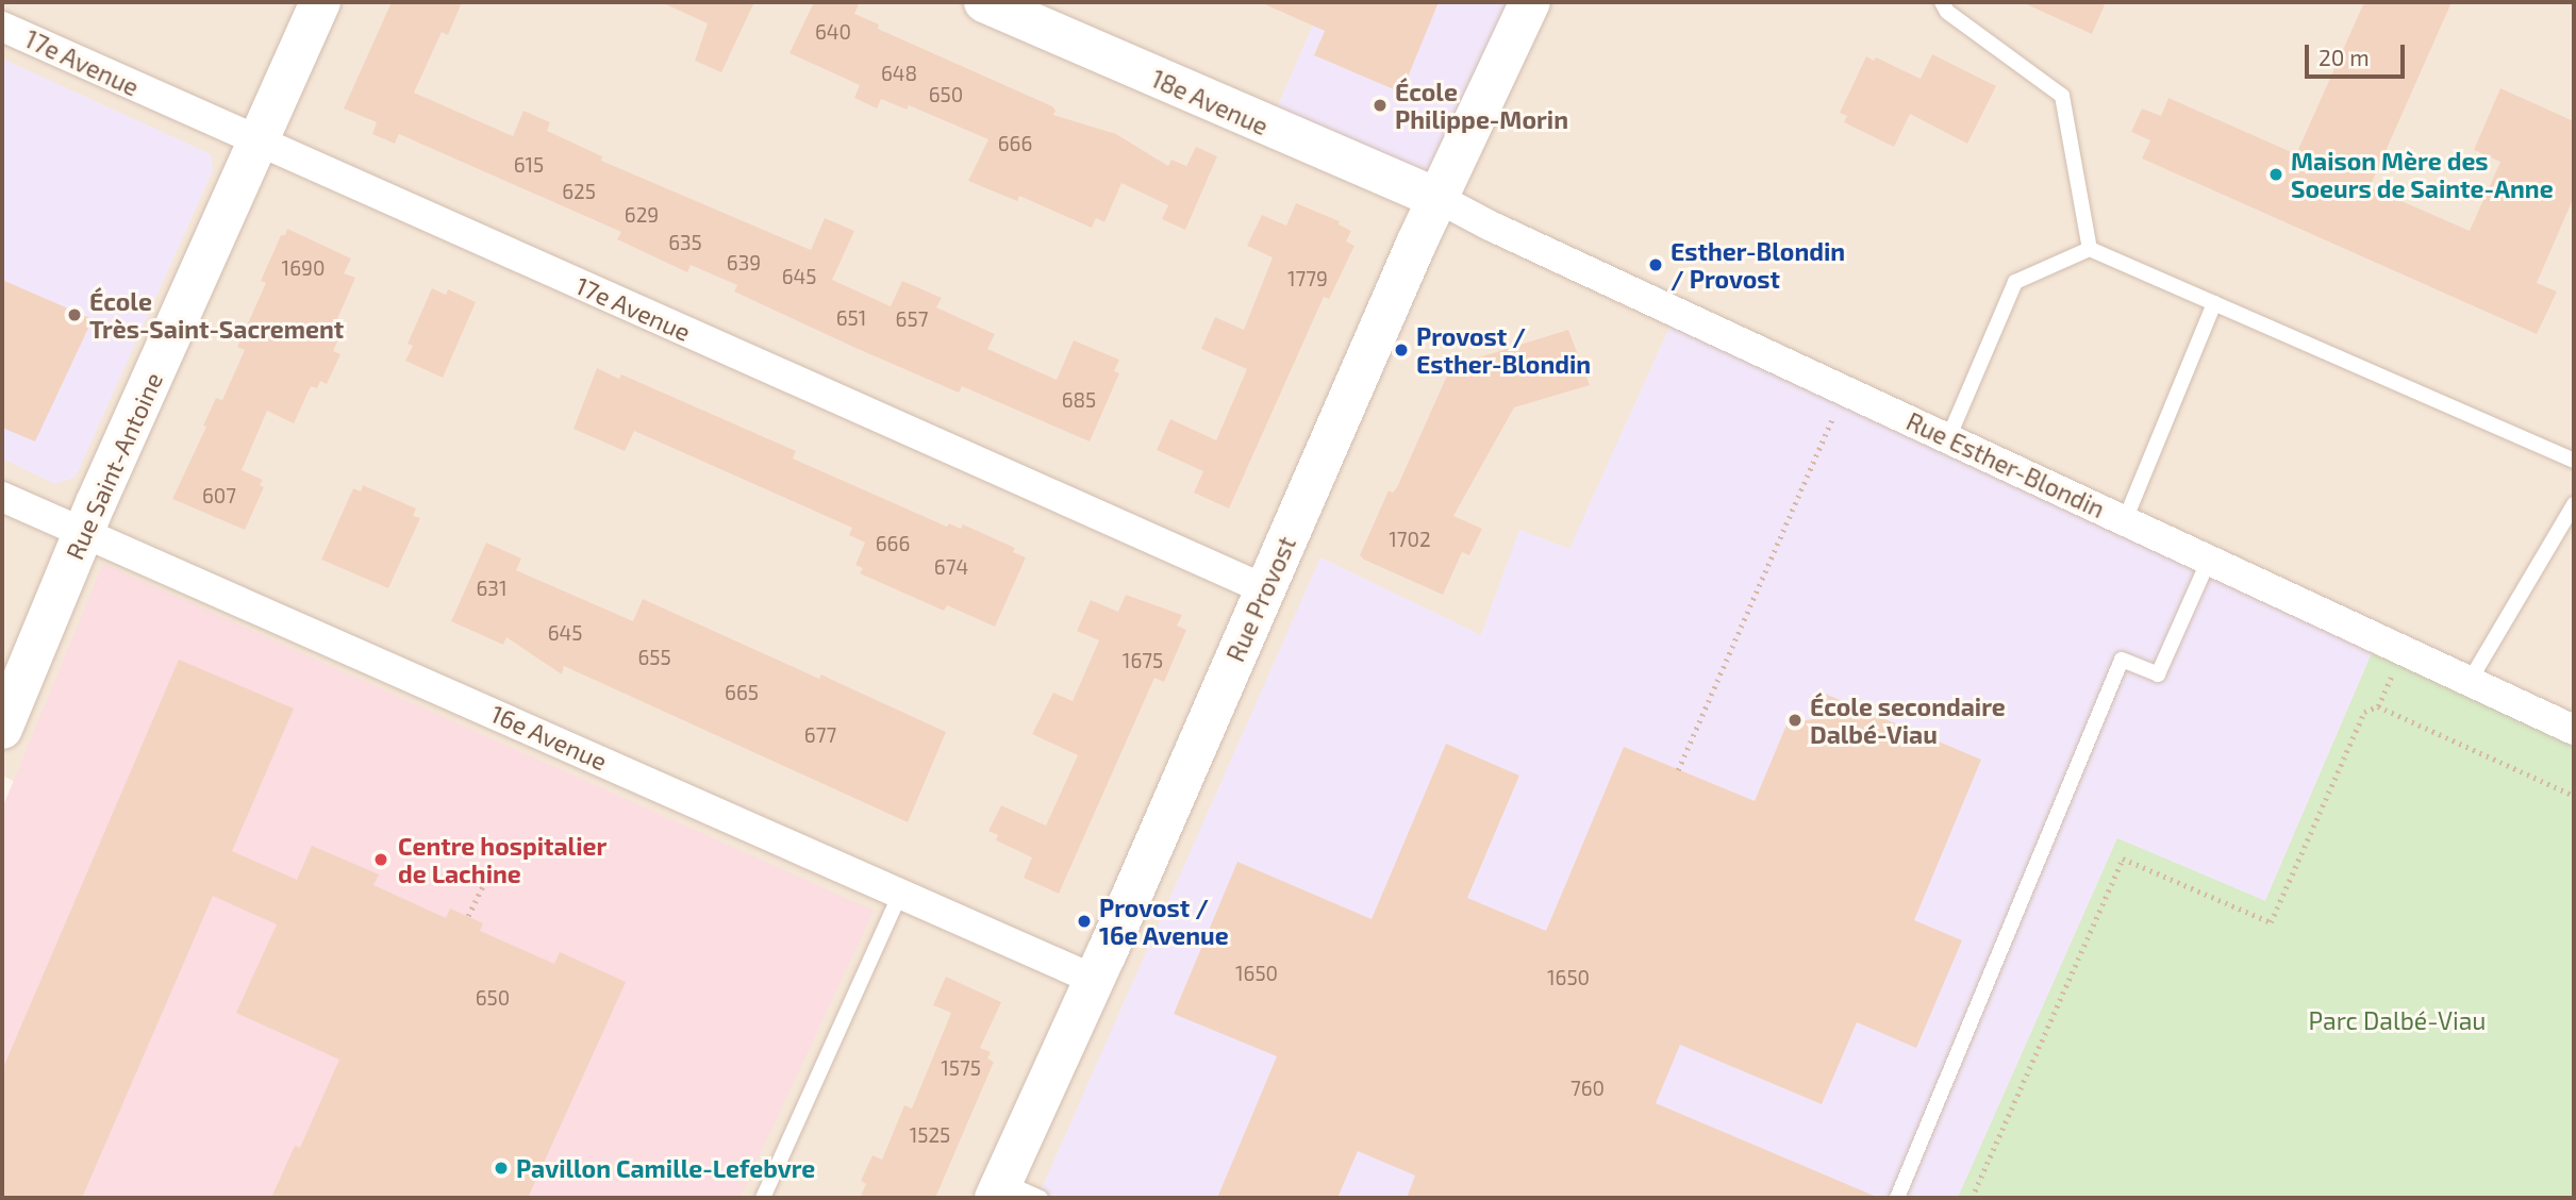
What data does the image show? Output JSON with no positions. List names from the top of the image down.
{
  "streets": {
    "street": [
      "17e Avenue",
      "18e Avenue",
      "Rue Esther-Blondin",
      "Rue Saint-Antoine",
      "Rue Provost",
      "16e Avenue"
    ]
  },
  "crossings": [
    ["17e Avenue", "Rue Saint-Antoine"],
    ["17e Avenue", "Rue Provost"],
    ["18e Avenue", "Rue Esther-Blondin"],
    ["18e Avenue", "Rue Provost"],
    ["Rue Esther-Blondin", "Rue Provost"],
    ["Rue Saint-Antoine", "16e Avenue"],
    ["Rue Provost", "16e Avenue"]
  ],
  "parks": ["Parc Dalbé-Viau"],
  "places": [
    "École Philippe-Morin",
    "Maison Mère des Soeurs de Sainte-Anne",
    "Esther-Blondin / Provost",
    "École Très-Saint-Sacrement",
    "Provost / Esther-Blondin",
    "École secondaire Dalbé-Viau",
    "Centre hospitalier de Lachine",
    "Provost / 16e Avenue",
    "Pavillon Camille-Lefebvre"
  ],
  "house_numbers": [
    "640",
    "648",
    "650",
    "666",
    "615",
    "625",
    "629",
    "635",
    "639",
    "1690",
    "645",
    "1779",
    "651",
    "657",
    "685",
    "607",
    "1702",
    "666",
    "674",
    "631",
    "645",
    "655",
    "1675",
    "665",
    "677",
    "1650",
    "1650",
    "650",
    "1575",
    "760",
    "1525"
  ],
  "scale_bar": "20 m"
}
